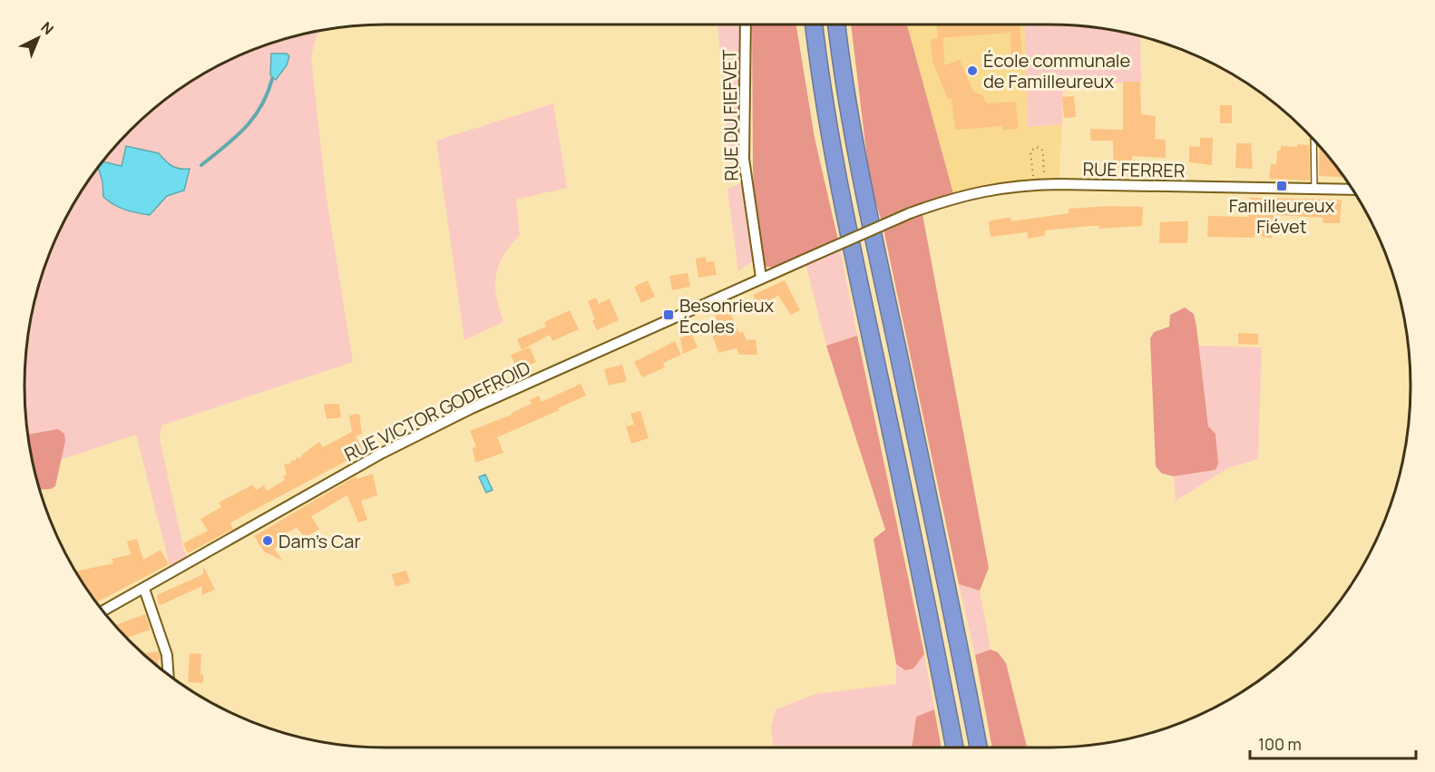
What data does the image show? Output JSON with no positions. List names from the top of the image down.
{
  "streets": {
    "street": ["RUE DU FIEFVET", "RUE FERRER", "RUE VICTOR GODEFROID"]
  },
  "crossings": [
    ["RUE DU FIEFVET", "RUE VICTOR GODEFROID"],
    ["RUE FERRER", "RUE VICTOR GODEFROID"]
  ],
  "places": {
    "other": ["École communale de Familleureux", "Dam's Car"],
    "transit": ["Familleureux Fiévet", "Besonrieux Écoles"]
  },
  "scale_bar": "100 m",
  "north": "top right"
}
